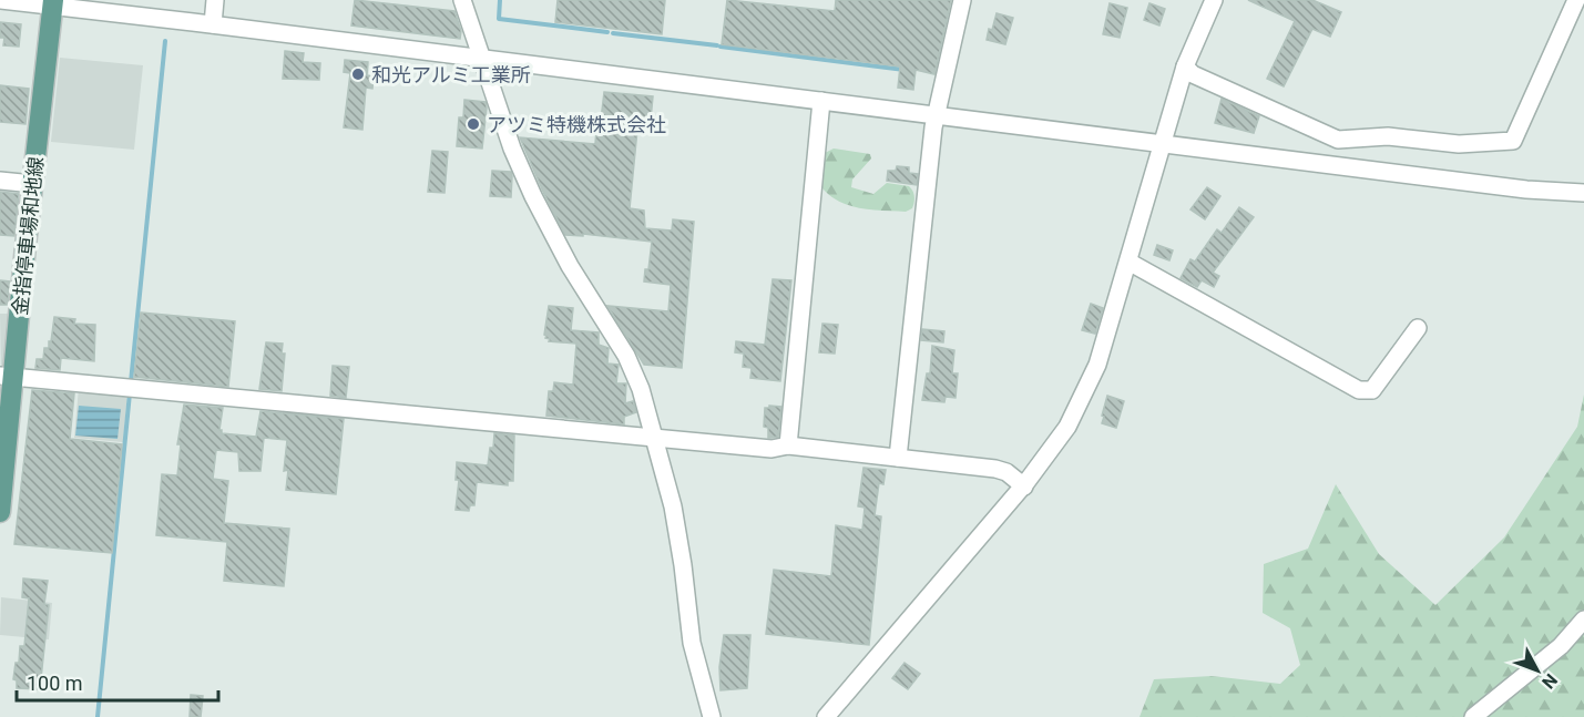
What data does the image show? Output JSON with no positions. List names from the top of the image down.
{
  "streets": {
    "main road": ["金指停車場和地線"]
  },
  "places": ["和光アルミ工業所", "アツミ特機株式会社"],
  "scale_bar": "100 m",
  "north": "bottom right"
}
